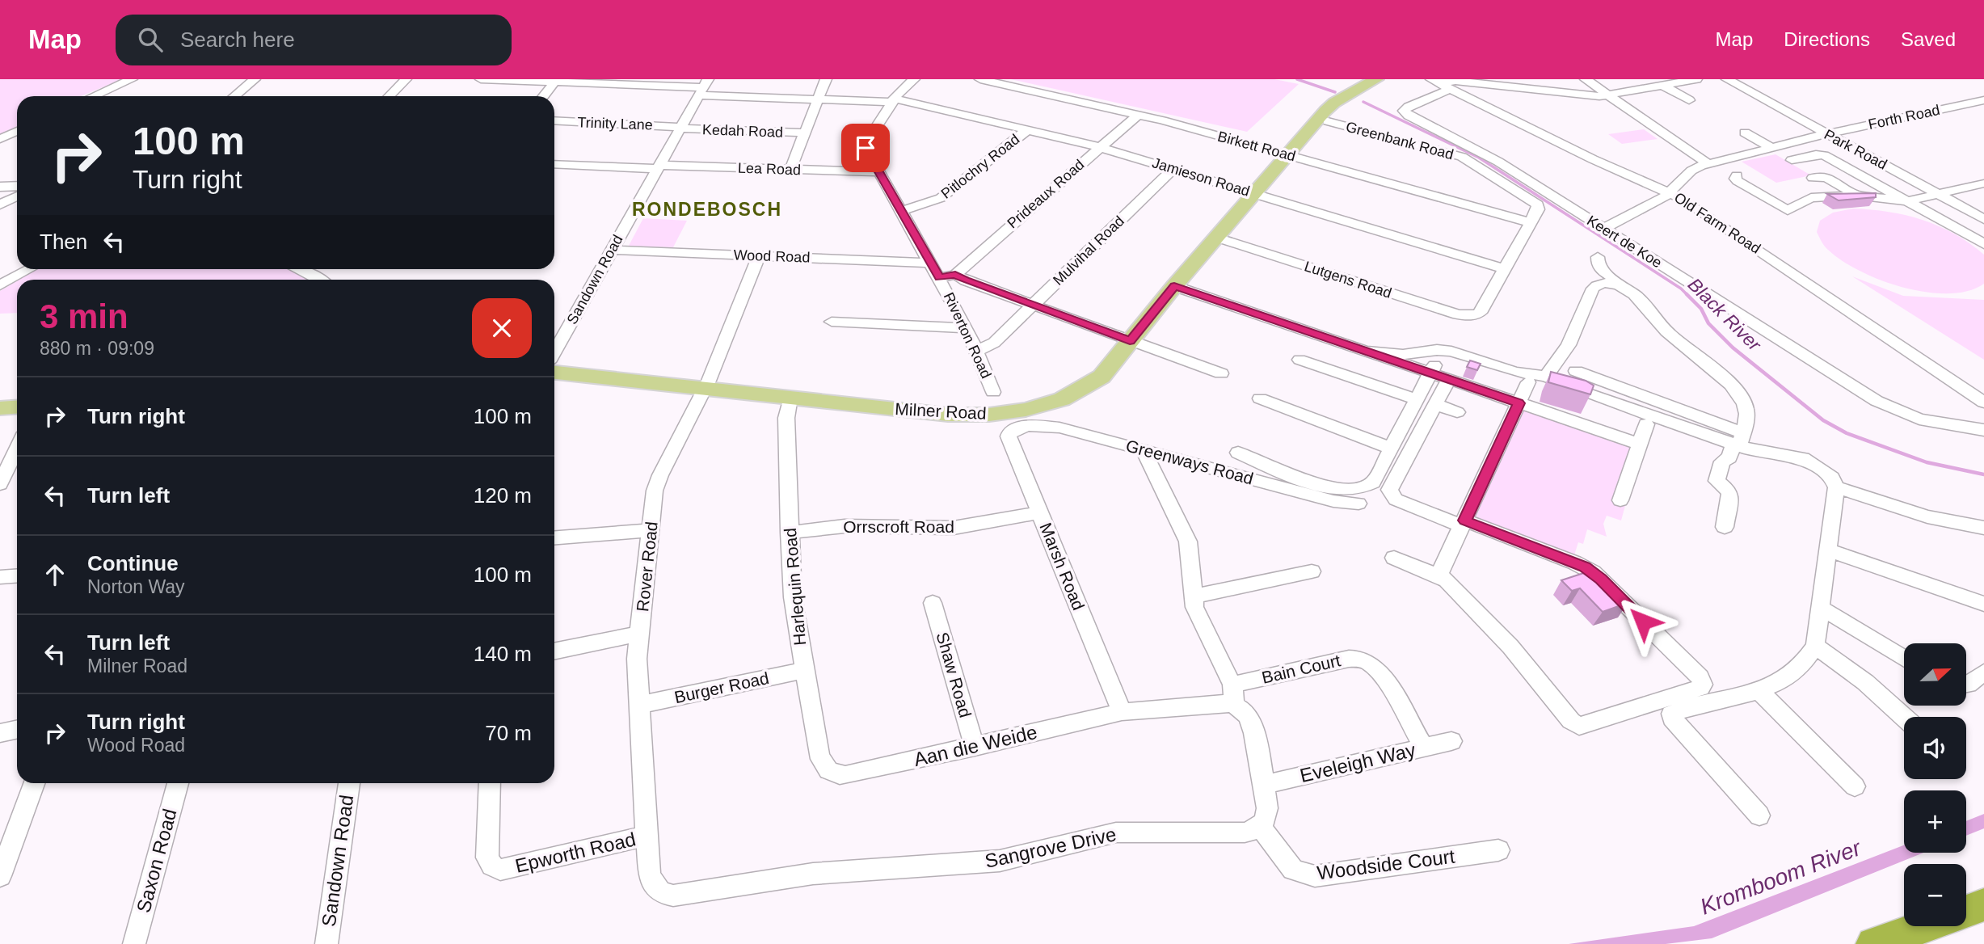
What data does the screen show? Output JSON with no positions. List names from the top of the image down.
{
  "streets": {
    "main road": ["Milner Road"],
    "street": [
      "Forth Road",
      "Trinity Lane",
      "Kedah Road",
      "Greenbank Road",
      "Birkett Road",
      "Park Road",
      "Pitlochry Road",
      "Lea Road",
      "Jamieson Road",
      "Prideaux Road",
      "Old Farm Road",
      "Keert de Koe",
      "Mulvihal Road",
      "Wood Road",
      "Sandown Road",
      "Lutgens Road",
      "Riverton Road",
      "Greenways Road",
      "Orrscroft Road",
      "Rover Road",
      "Marsh Road",
      "Harlequin Road",
      "Bain Court",
      "Shaw Road",
      "Burger Road",
      "Aan die Weide",
      "Eveleigh Way",
      "Sangrove Drive",
      "Epworth Road",
      "Saxon Road",
      "Woodside Court"
    ]
  },
  "crossings": [
    ["Forth Road", "Park Road"],
    ["Forth Road", "Old Farm Road"],
    ["Forth Road", "Keert de Koe"],
    ["Trinity Lane", "Kedah Road"],
    ["Trinity Lane", "Sandown Road"],
    ["Kedah Road", "Sandown Road"],
    ["Greenbank Road", "Birkett Road"],
    ["Greenbank Road", "Jamieson Road"],
    ["Greenbank Road", "Lutgens Road"],
    ["Greenbank Road", "Milner Road"],
    ["Birkett Road", "Prideaux Road"],
    ["Birkett Road", "Milner Road"],
    ["Pitlochry Road", "Jamieson Road"],
    ["Pitlochry Road", "Riverton Road"],
    ["Lea Road", "Sandown Road"],
    ["Lea Road", "Riverton Road"],
    ["Jamieson Road", "Prideaux Road"],
    ["Jamieson Road", "Mulvihal Road"],
    ["Jamieson Road", "Sandown Road"],
    ["Jamieson Road", "Riverton Road"],
    ["Jamieson Road", "Milner Road"],
    ["Old Farm Road", "Keert de Koe"],
    ["Mulvihal Road", "Riverton Road"],
    ["Wood Road", "Sandown Road"],
    ["Wood Road", "Riverton Road"],
    ["Wood Road", "Rover Road"],
    ["Lutgens Road", "Milner Road"],
    ["Milner Road", "Rover Road"],
    ["Milner Road", "Harlequin Road"],
    ["Greenways Road", "Marsh Road"],
    ["Orrscroft Road", "Marsh Road"],
    ["Orrscroft Road", "Harlequin Road"],
    ["Rover Road", "Burger Road"],
    ["Rover Road", "Sangrove Drive"],
    ["Rover Road", "Epworth Road"],
    ["Marsh Road", "Aan die Weide"],
    ["Harlequin Road", "Burger Road"],
    ["Harlequin Road", "Aan die Weide"],
    ["Bain Court", "Eveleigh Way"],
    ["Shaw Road", "Aan die Weide"],
    ["Sangrove Drive", "Woodside Court"]
  ],
  "districts": ["RONDEBOSCH"],
  "water": ["Black River", "Kromboom River"],
  "north": "right",
  "page": {
    "header": "Map",
    "search": "Search here",
    "nav": ["Map", "Directions", "Saved"],
    "turn": ["100 m", "Turn right"],
    "then": "Then",
    "heading": ["3 min", "880 m · 09:09"],
    "list": [
      {
        "name": "Turn right",
        "value": "100 m"
      },
      {
        "name": "Turn left",
        "value": "120 m"
      },
      {
        "name": "Continue",
        "note": "Norton Way",
        "value": "100 m"
      },
      {
        "name": "Turn left",
        "note": "Milner Road",
        "value": "140 m"
      },
      {
        "name": "Turn right",
        "note": "Wood Road",
        "value": "70 m"
      }
    ],
    "map_buttons": ["+", "−"]
  }
}
